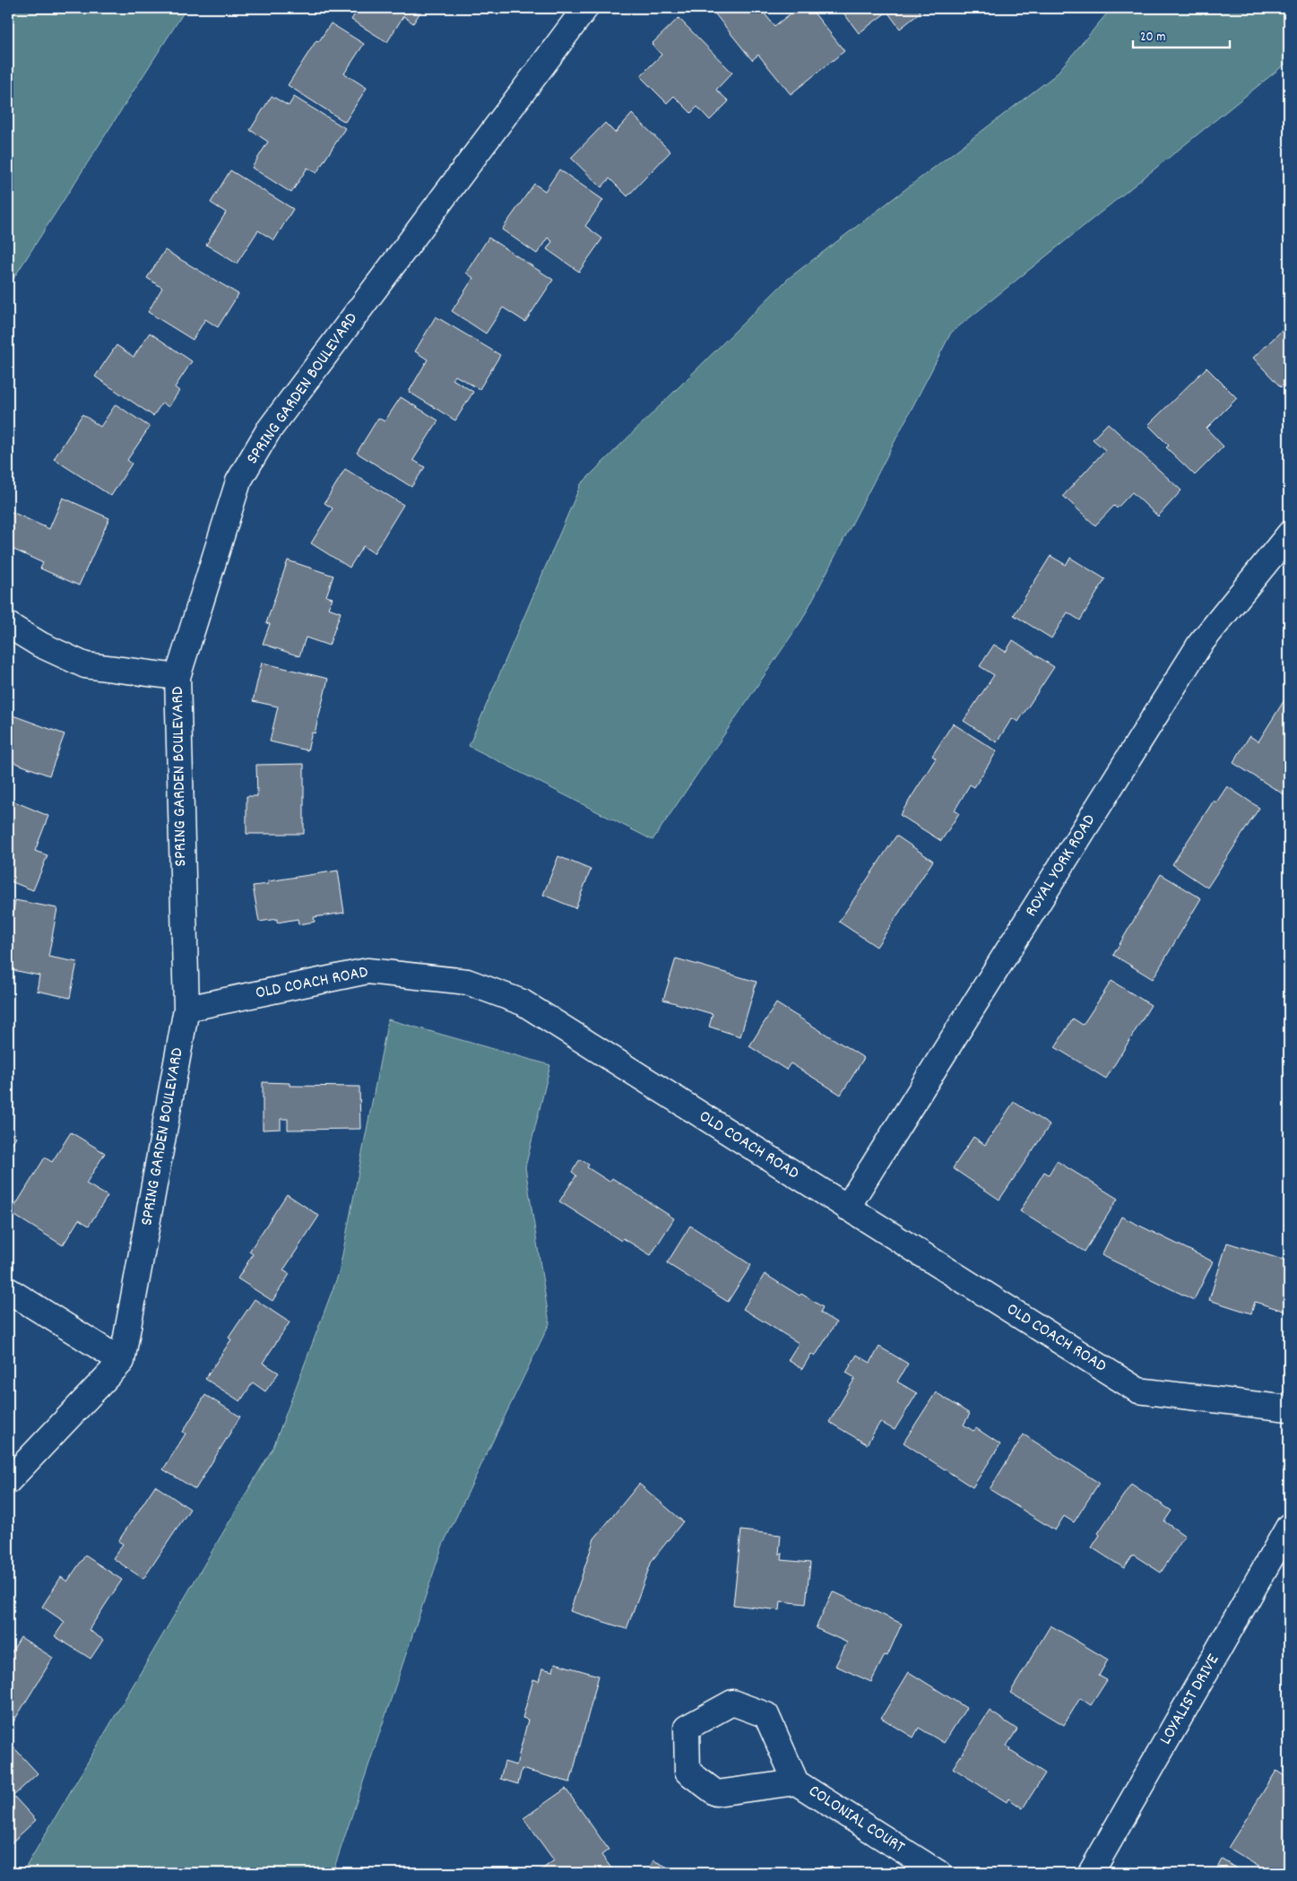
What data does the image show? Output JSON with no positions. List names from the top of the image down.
{
  "streets": {
    "street": [
      "SPRING GARDEN BOULEVARD",
      "ROYAL YORK ROAD",
      "OLD COACH ROAD",
      "LOYALIST DRIVE",
      "COLONIAL COURT"
    ]
  },
  "crossings": [
    ["SPRING GARDEN BOULEVARD", "OLD COACH ROAD"],
    ["ROYAL YORK ROAD", "OLD COACH ROAD"]
  ],
  "scale_bar": "20 m"
}
